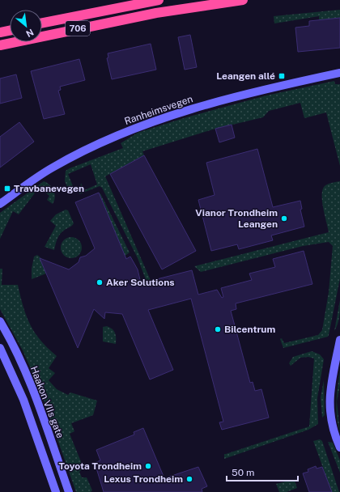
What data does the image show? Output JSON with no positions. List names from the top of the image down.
{
  "streets": {
    "highway": ["706"],
    "street": ["Ranheimsvegen", "Haakon VIIs gate"]
  },
  "places": {
    "transit": ["Leangen allé", "Travbanevegen"],
    "other": [
      "Vianor Trondheim Leangen",
      "Aker Solutions",
      "Bilcentrum",
      "Toyota Trondheim",
      "Lexus Trondheim"
    ]
  },
  "scale_bar": "50 m",
  "north": "bottom right"
}
